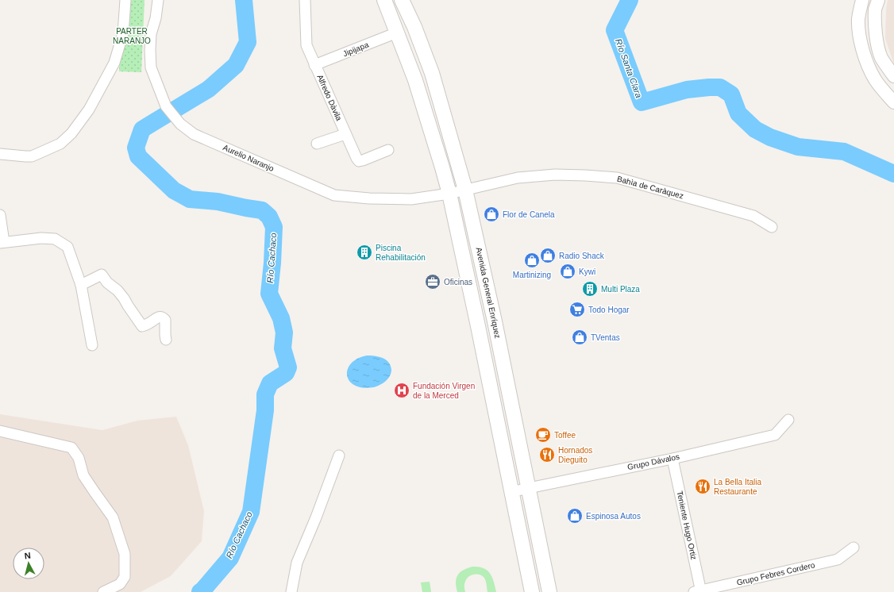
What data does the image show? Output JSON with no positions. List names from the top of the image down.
{
  "streets": {
    "main road": ["Avenida General Enríquez"],
    "street": [
      "Jipijapa",
      "Alfredo Dàvila",
      "Aurelio Naranjo",
      "Bahìa de Caràquez",
      "Grupo Dávalos",
      "Teniente Hugo Ortiz",
      "Grupo Febres Cordero"
    ]
  },
  "crossings": [
    ["Jipijapa", "Alfredo Dàvila"],
    ["Aurelio Naranjo", "Bahìa de Caràquez"],
    ["Bahìa de Caràquez", "Avenida General Enríquez"],
    ["Avenida General Enríquez", "Grupo Dávalos"],
    ["Grupo Dávalos", "Teniente Hugo Ortiz"],
    ["Teniente Hugo Ortiz", "Grupo Febres Cordero"]
  ],
  "water": ["Río Santa Clara", "Río Cachaco"],
  "parks": ["PARTER NARANJO"],
  "places": {
    "shop": [
      "Flor de Canela",
      "Radio Shack",
      "Martinizing",
      "Kywi",
      "TVentas",
      "Espinosa Autos"
    ],
    "building": ["Piscina Rehabilitación", "Multi Plaza"],
    "office": ["Oficinas"],
    "supermarket": ["Todo Hogar"],
    "hospital": ["Fundación Virgen de la Merced"],
    "cafe": ["Toffee"],
    "restaurant": ["Hornados Dieguito", "La Bella Italia Restaurante"]
  },
  "north": "top"
}
